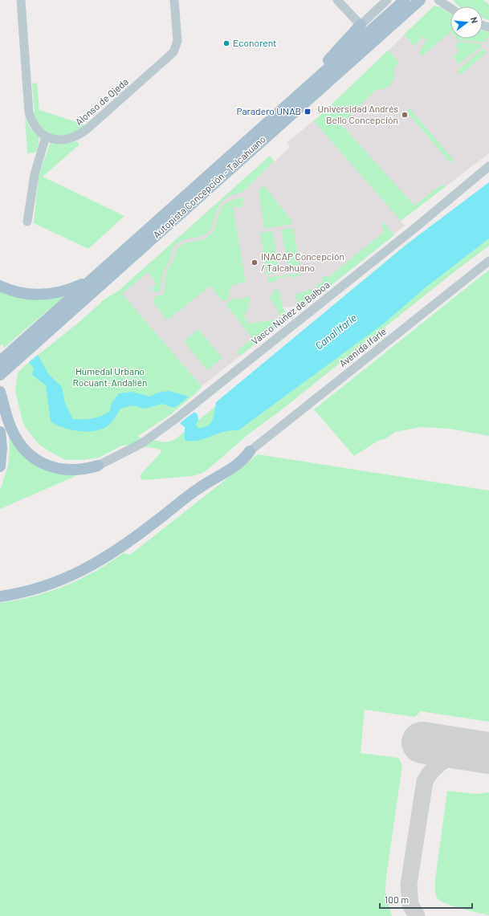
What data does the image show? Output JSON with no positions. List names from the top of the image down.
{
  "streets": {
    "main road": ["Autopista Concepción - Talcahuano"],
    "street": ["Alonso de Ojeda", "Vasco Núñez de Balboa", "Avenida Ifarle"]
  },
  "water": ["Canal Ifarle"],
  "parks": ["Humedal Urbano Rocuant-Andalién"],
  "places": {
    "other": ["Econorent", "Universidad Andrés Bello Concepción", "INACAP Concepción / Talcahuano"],
    "transit": ["Paradero UNAB"]
  },
  "scale_bar": "100 m",
  "north": "right"
}
